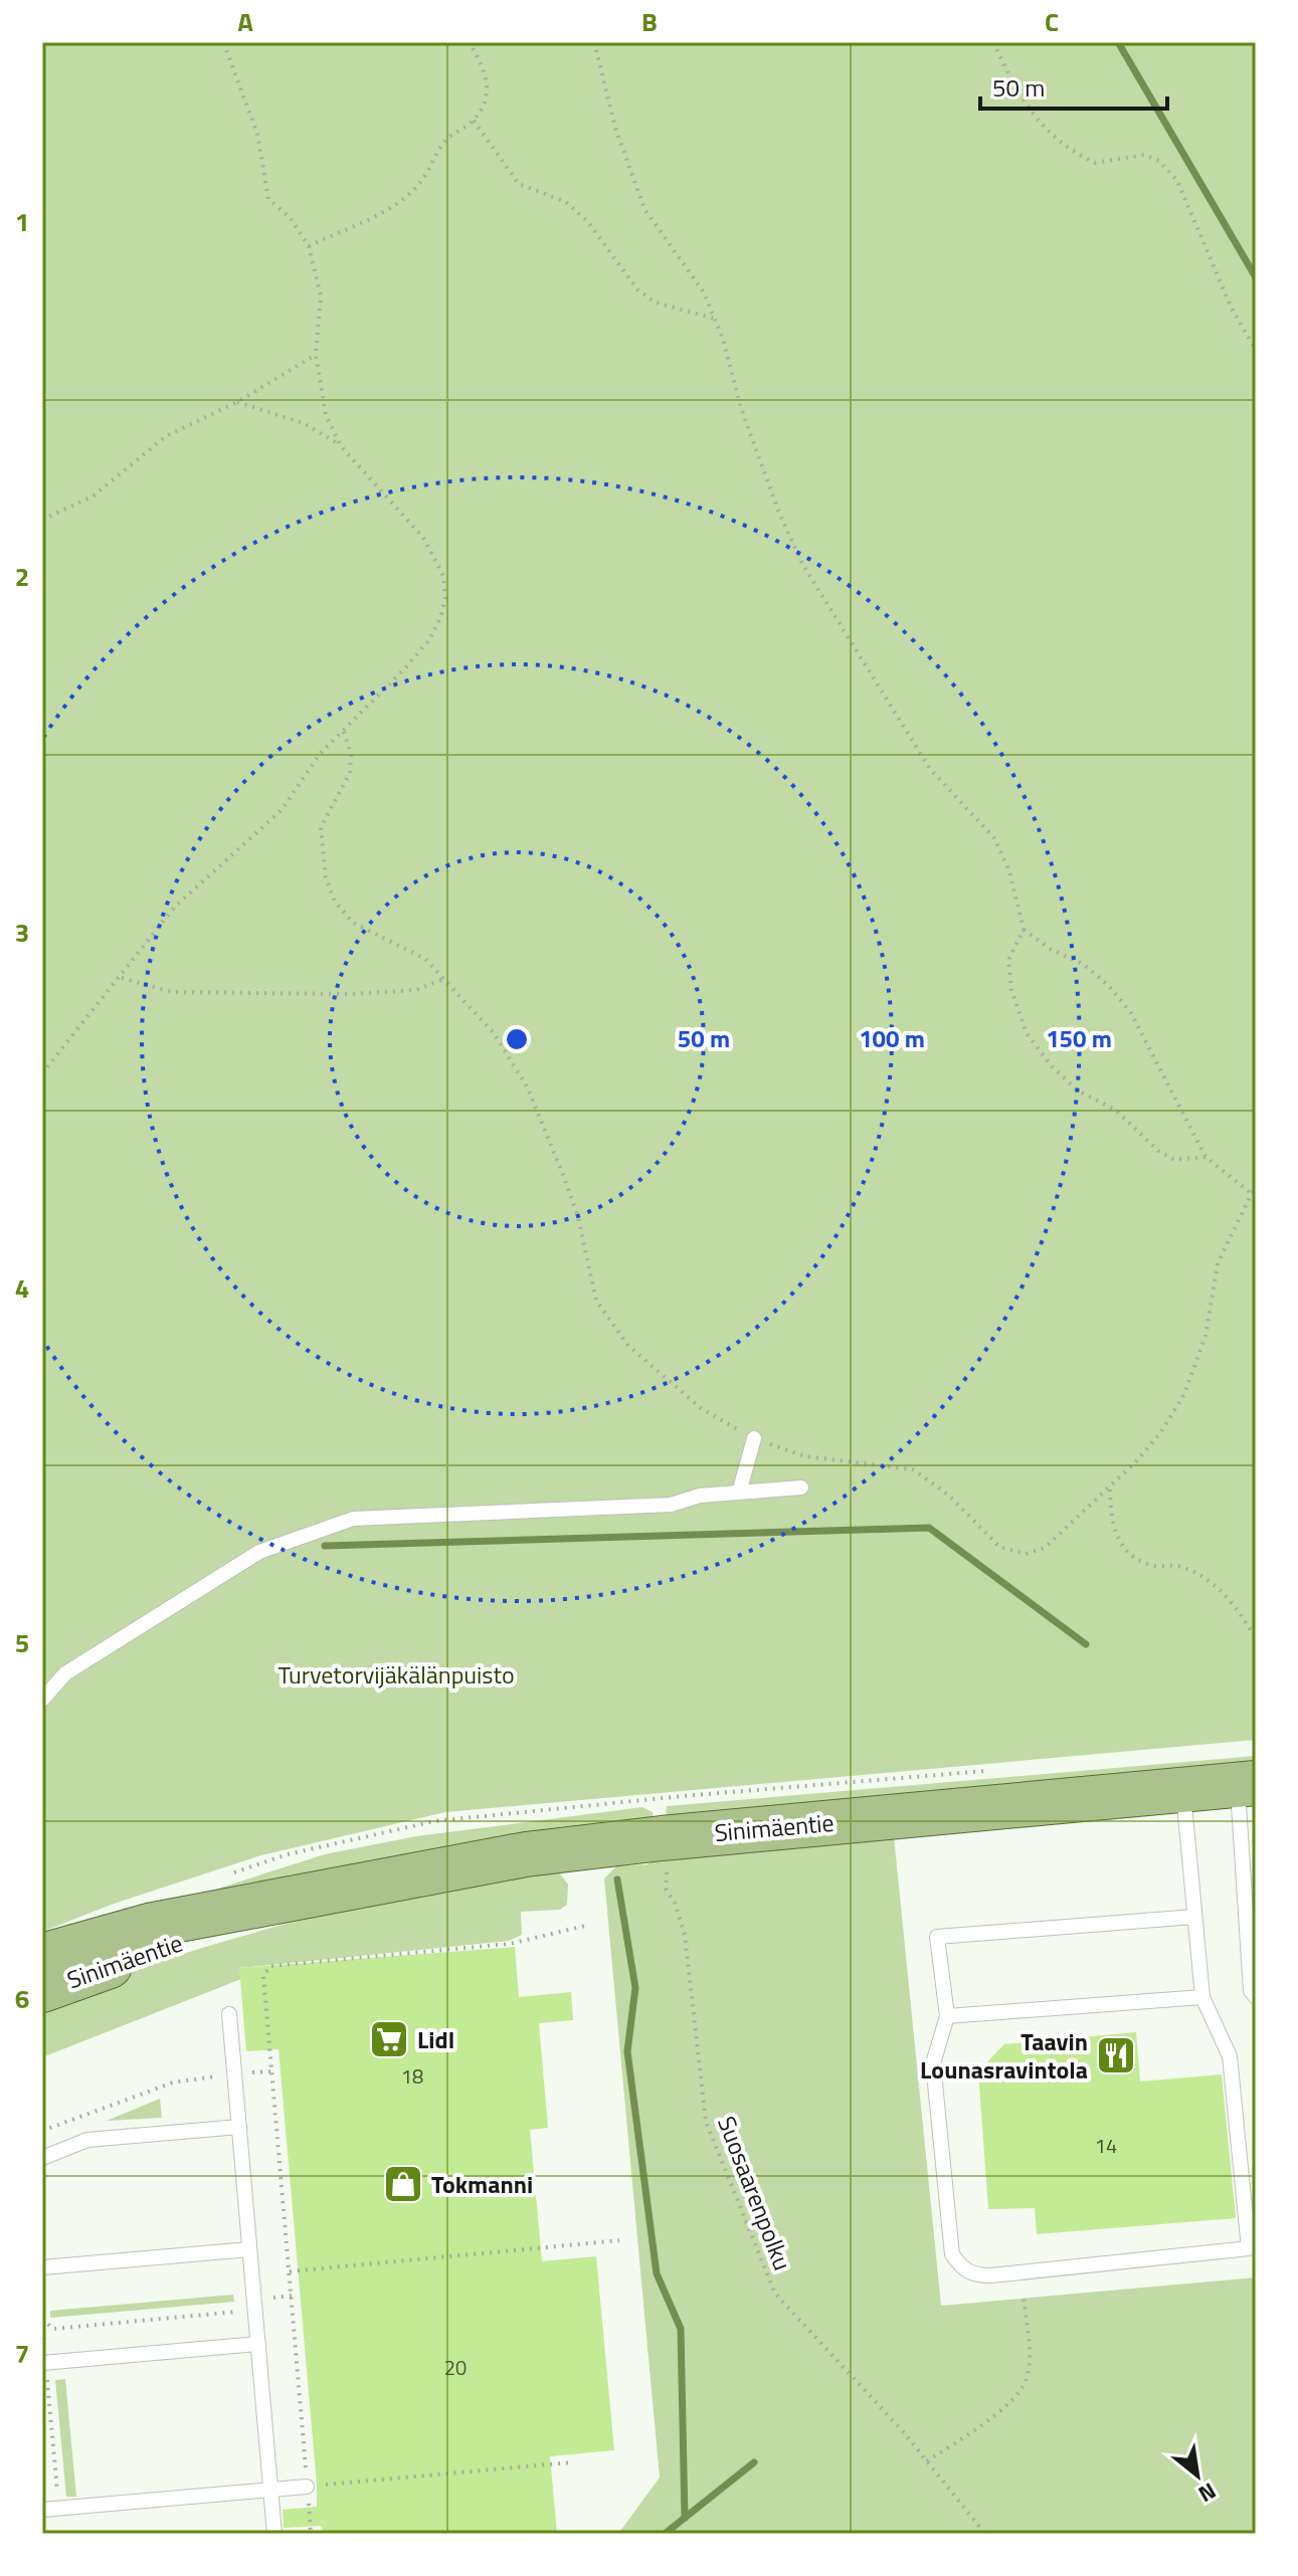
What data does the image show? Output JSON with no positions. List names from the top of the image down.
{
  "streets": {
    "main road": ["Sinimäentie"],
    "path": ["Suosaarenpolku"]
  },
  "parks": ["Turvetorvijäkälänpuisto"],
  "places": {
    "supermarket": ["Lidl"],
    "restaurant": ["Taavin Lounasravintola"],
    "shop": ["Tokmanni"]
  },
  "house_numbers": ["18", "14", "20"],
  "scale_bar": "50 m",
  "north": "bottom right",
  "grid": {
    "columns": ["A", "B", "C"],
    "rows": [
      "1",
      "2",
      "3",
      "4",
      "5",
      "6",
      "7"
    ]
  },
  "rings": ["50 m", "100 m", "150 m"]
}
